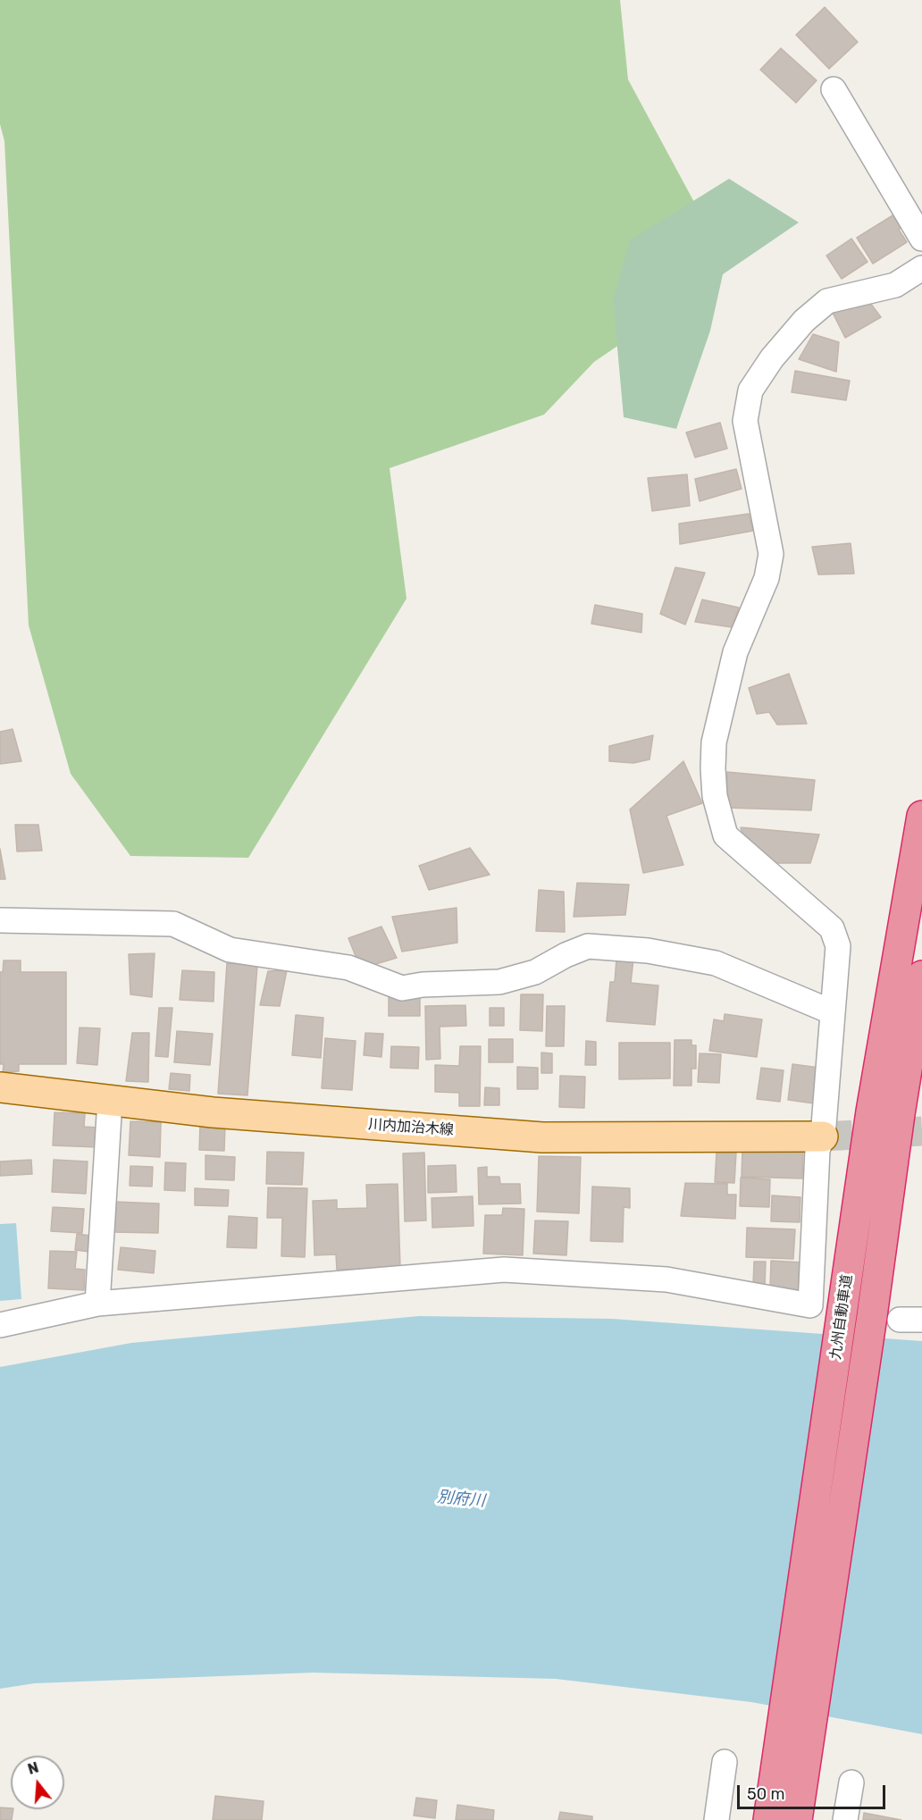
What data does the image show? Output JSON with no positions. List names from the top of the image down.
{
  "streets": {
    "highway": ["九州自動車道"],
    "main road": ["川内加治木線"]
  },
  "water": ["別府川"],
  "scale_bar": "50 m",
  "north": "top"
}
